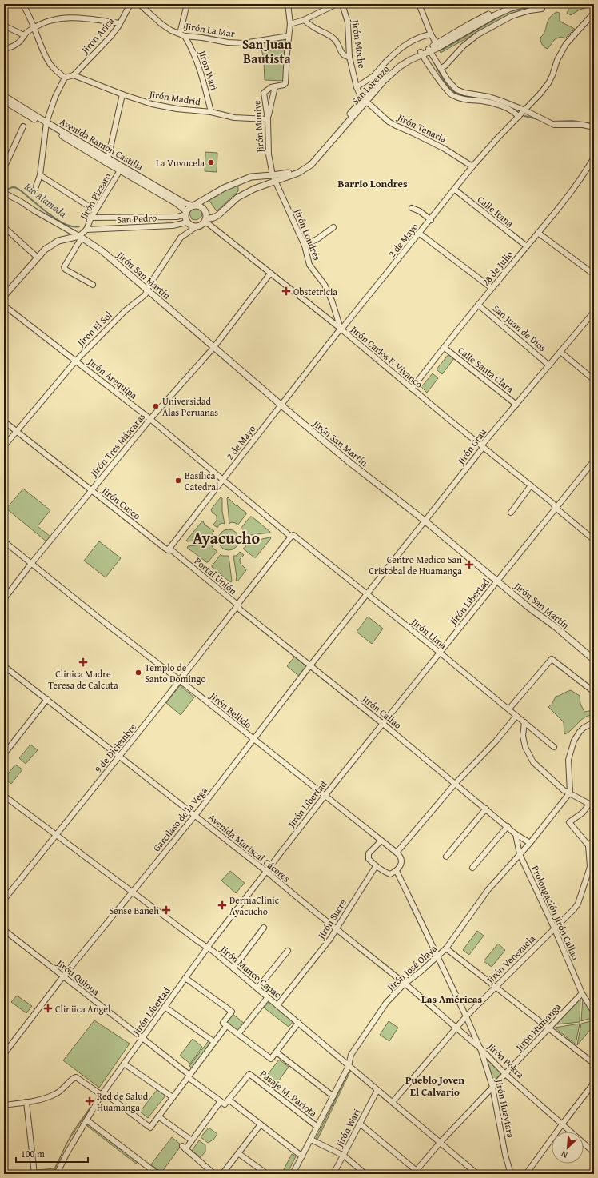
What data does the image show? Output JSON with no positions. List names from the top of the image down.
{
  "streets": {
    "street": [
      "Jirón La Mar",
      "Jirón Arica",
      "Jirón Moche",
      "Jirón Wari",
      "San Lorenzo",
      "Jirón Madrid",
      "Jirón Munive",
      "Jirón Tenaria",
      "Avenida Ramón Castilla",
      "Jirón Pizzaro",
      "Calle Itana",
      "San Pedro",
      "Jirón Londres",
      "2 de Mayo",
      "28 de Julio",
      "Jirón San Martín",
      "San Juan de Dios",
      "Jirón El Sol",
      "Jirón Carlos F. Vivanco",
      "Calle Santa Clara",
      "Jirón Arequipa",
      "Jirón Tres Máscaras",
      "Jirón Grau",
      "Jirón Cusco",
      "Portal Unión",
      "Jirón Libertad",
      "Jirón Lima",
      "Jirón Bellido",
      "Jirón Callao",
      "9 de Diciembre",
      "Garcilaso de la Vega",
      "Avenida Mariscal Cáceres",
      "Prolongación Jirón Callao",
      "Jirón Sucre",
      "Jirón Venezuela",
      "Jirón José Olaya",
      "Jirón Manco Capac",
      "Jirón Quinua",
      "Jirón Humanga",
      "Jirón Pokra",
      "Pasaje M. Pariota",
      "Jirón Huaytara"
    ]
  },
  "crossings": [
    ["Jirón La Mar", "Jirón Wari"],
    ["Jirón Arica", "Jirón Madrid"],
    ["Jirón Moche", "San Lorenzo"],
    ["Jirón Moche", "Jirón Tenaria"],
    ["Jirón Wari", "Jirón Madrid"],
    ["Jirón Wari", "Jirón Manco Capac"],
    ["San Lorenzo", "Jirón Munive"],
    ["San Lorenzo", "Jirón Tenaria"],
    ["San Lorenzo", "Jirón Londres"],
    ["Jirón Madrid", "Jirón Munive"],
    ["Jirón Munive", "Jirón Londres"],
    ["Jirón Tenaria", "2 de Mayo"],
    ["Avenida Ramón Castilla", "Jirón Pizzaro"],
    ["Avenida Ramón Castilla", "San Pedro"],
    ["Avenida Ramón Castilla", "Jirón El Sol"],
    ["Avenida Ramón Castilla", "Jirón Carlos F. Vivanco"],
    ["Jirón Pizzaro", "San Pedro"],
    ["Calle Itana", "2 de Mayo"],
    ["Calle Itana", "28 de Julio"],
    ["San Pedro", "Jirón El Sol"],
    ["San Pedro", "Jirón Carlos F. Vivanco"],
    ["Jirón Londres", "2 de Mayo"],
    ["Jirón Londres", "Jirón Carlos F. Vivanco"],
    ["2 de Mayo", "Jirón San Martín"],
    ["2 de Mayo", "Jirón Carlos F. Vivanco"],
    ["2 de Mayo", "Jirón Arequipa"],
    ["2 de Mayo", "Jirón Cusco"],
    ["2 de Mayo", "Portal Unión"],
    ["28 de Julio", "San Juan de Dios"],
    ["28 de Julio", "Jirón Carlos F. Vivanco"],
    ["28 de Julio", "Calle Santa Clara"],
    ["Jirón San Martín", "Jirón El Sol"],
    ["Jirón San Martín", "Jirón Tres Máscaras"],
    ["Jirón San Martín", "Jirón Grau"],
    ["Jirón San Martín", "Jirón Libertad"],
    ["San Juan de Dios", "Jirón Grau"],
    ["Jirón El Sol", "Jirón Carlos F. Vivanco"],
    ["Jirón El Sol", "Jirón Arequipa"],
    ["Jirón El Sol", "Jirón Cusco"],
    ["Jirón Carlos F. Vivanco", "Jirón Tres Máscaras"],
    ["Jirón Carlos F. Vivanco", "Jirón Grau"],
    ["Jirón Carlos F. Vivanco", "Jirón Libertad"],
    ["Calle Santa Clara", "Jirón Grau"],
    ["Jirón Arequipa", "Jirón Tres Máscaras"],
    ["Jirón Arequipa", "Jirón Lima"],
    ["Jirón Arequipa", "9 de Diciembre"],
    ["Jirón Tres Máscaras", "Jirón Cusco"],
    ["Jirón Tres Máscaras", "Jirón Bellido"],
    ["Jirón Grau", "Jirón Lima"],
    ["Jirón Grau", "Garcilaso de la Vega"],
    ["Jirón Cusco", "Portal Unión"],
    ["Portal Unión", "Jirón Callao"],
    ["Portal Unión", "9 de Diciembre"],
    ["Jirón Libertad", "Jirón Lima"],
    ["Jirón Libertad", "Jirón Bellido"],
    ["Jirón Libertad", "Jirón Callao"],
    ["Jirón Libertad", "Avenida Mariscal Cáceres"],
    ["Jirón Libertad", "Jirón Manco Capac"],
    ["Jirón Libertad", "Jirón Quinua"],
    ["Jirón Lima", "9 de Diciembre"],
    ["Jirón Lima", "Garcilaso de la Vega"],
    ["Jirón Bellido", "9 de Diciembre"],
    ["Jirón Bellido", "Garcilaso de la Vega"],
    ["Jirón Bellido", "Jirón Sucre"],
    ["Jirón Bellido", "Jirón Pokra"],
    ["Jirón Callao", "9 de Diciembre"],
    ["Jirón Callao", "Garcilaso de la Vega"],
    ["Jirón Callao", "Jirón José Olaya"],
    ["9 de Diciembre", "Avenida Mariscal Cáceres"],
    ["9 de Diciembre", "Jirón Manco Capac"],
    ["Garcilaso de la Vega", "Avenida Mariscal Cáceres"],
    ["Garcilaso de la Vega", "Jirón Manco Capac"],
    ["Garcilaso de la Vega", "Jirón Quinua"],
    ["Avenida Mariscal Cáceres", "Jirón Sucre"],
    ["Avenida Mariscal Cáceres", "Jirón Venezuela"],
    ["Avenida Mariscal Cáceres", "Jirón José Olaya"],
    ["Avenida Mariscal Cáceres", "Jirón Pokra"],
    ["Avenida Mariscal Cáceres", "Jirón Huaytara"],
    ["Prolongación Jirón Callao", "Jirón Venezuela"],
    ["Prolongación Jirón Callao", "Jirón José Olaya"],
    ["Prolongación Jirón Callao", "Jirón Humanga"],
    ["Jirón Sucre", "Jirón Manco Capac"],
    ["Jirón Sucre", "Jirón Pokra"],
    ["Jirón Venezuela", "Jirón Manco Capac"],
    ["Jirón Venezuela", "Jirón Pokra"],
    ["Jirón José Olaya", "Jirón Manco Capac"],
    ["Jirón José Olaya", "Jirón Pokra"],
    ["Jirón José Olaya", "Pasaje M. Pariota"],
    ["Jirón Manco Capac", "Jirón Humanga"],
    ["Jirón Humanga", "Jirón Pokra"],
    ["Jirón Humanga", "Jirón Huaytara"],
    ["Jirón Pokra", "Jirón Huaytara"]
  ],
  "districts": [
    "San Juan Bautista",
    "Barrio Londres",
    "Ayacucho",
    "Las Américas",
    "Pueblo Joven El Calvario"
  ],
  "water": ["Rio Alameda"],
  "places": {
    "other": [
      "La Vuvucela",
      "Universidad Alas Peruanas",
      "Basílica Catedral",
      "Templo de Santo Domingo"
    ],
    "health": [
      "Obstetricia",
      "Centro Medico San Cristobal de Huamanga",
      "Clinica Madre Teresa de Calcuta",
      "DermaClinic Ayacucho",
      "Sense Baneh",
      "Cliniica Angel",
      "Red de Salud Huamanga"
    ]
  },
  "scale_bar": "100 m",
  "north": "bottom left"
}
